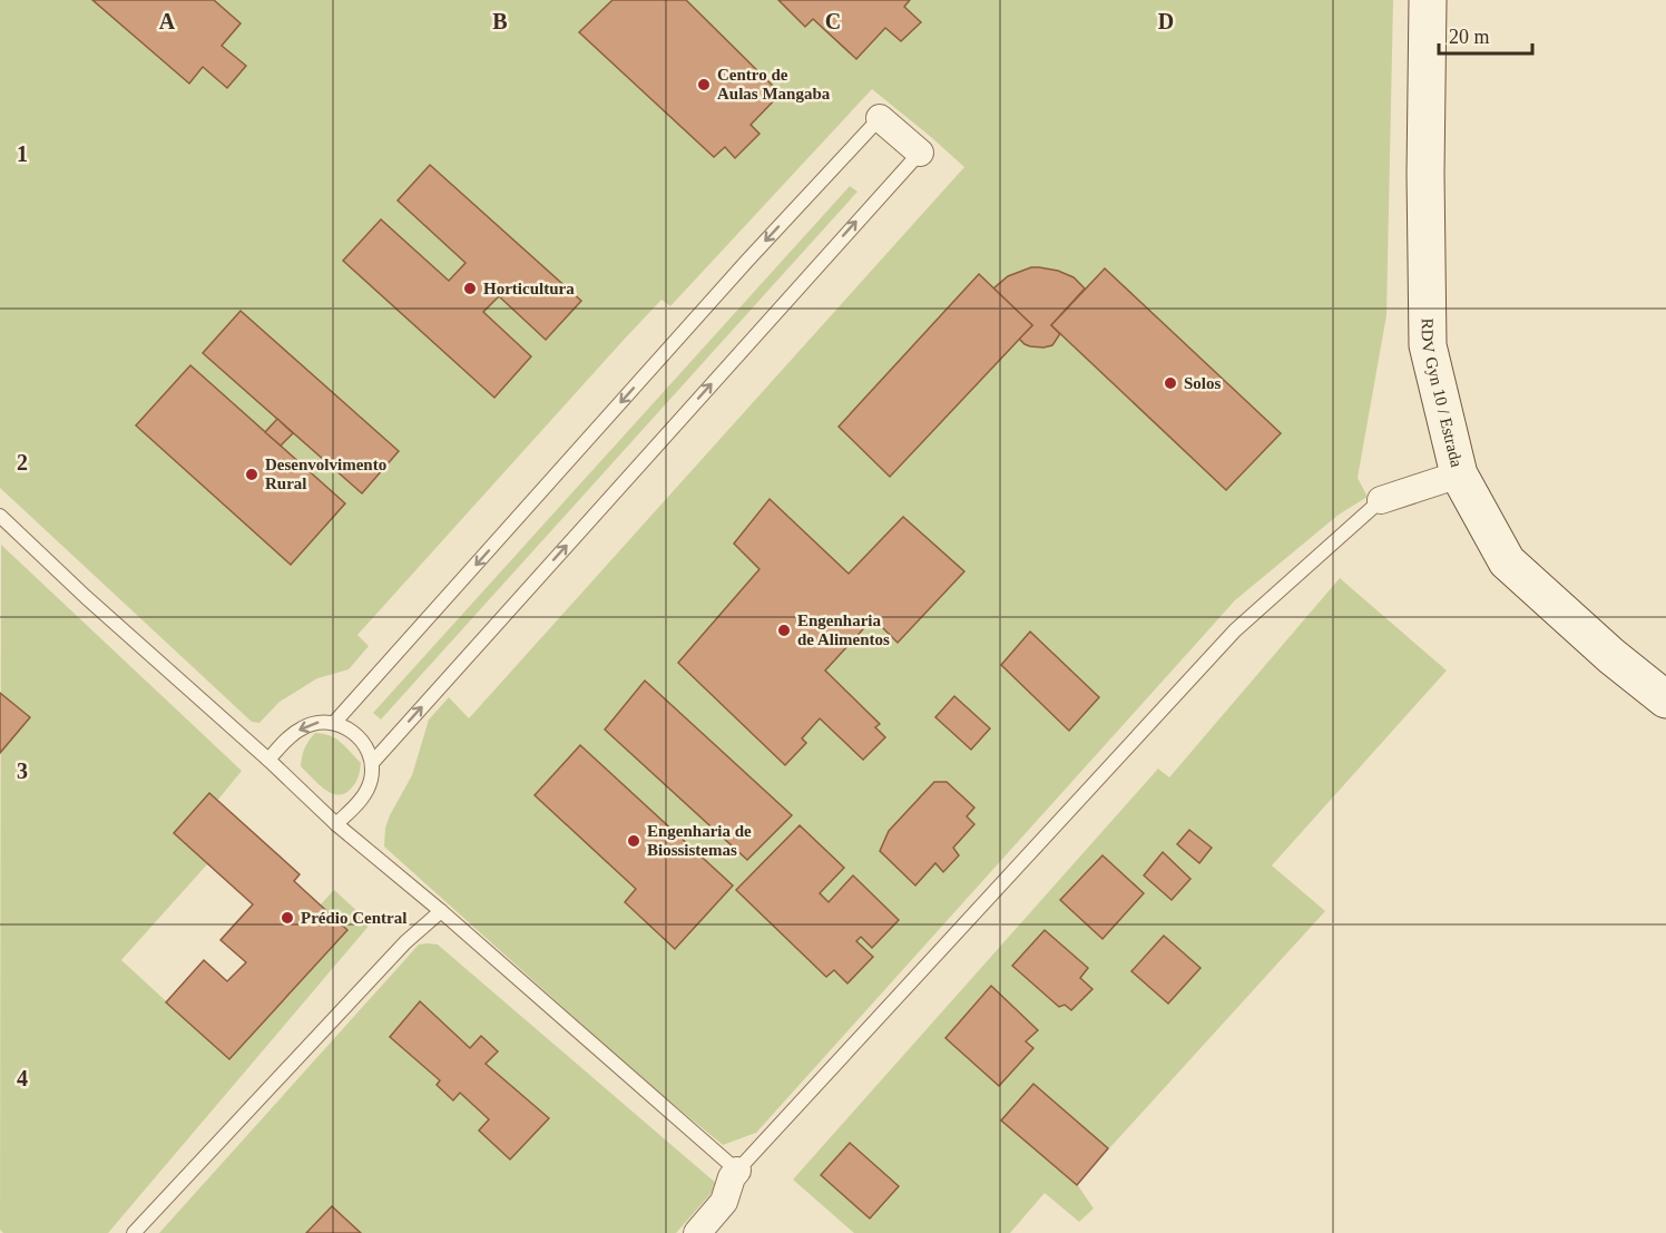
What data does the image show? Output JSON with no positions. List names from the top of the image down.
{
  "streets": {
    "street": ["RDV Gyn 10 / Estrada"]
  },
  "places": [
    "Centro de Aulas Mangaba",
    "Horticultura",
    "Solos",
    "Desenvolvimento Rural",
    "Engenharia de Alimentos",
    "Engenharia de Biossistemas",
    "Prédio Central"
  ],
  "scale_bar": "20 m",
  "grid": {
    "columns": [
      "A",
      "B",
      "C",
      "D"
    ],
    "rows": [
      "1",
      "2",
      "3",
      "4"
    ]
  }
}
